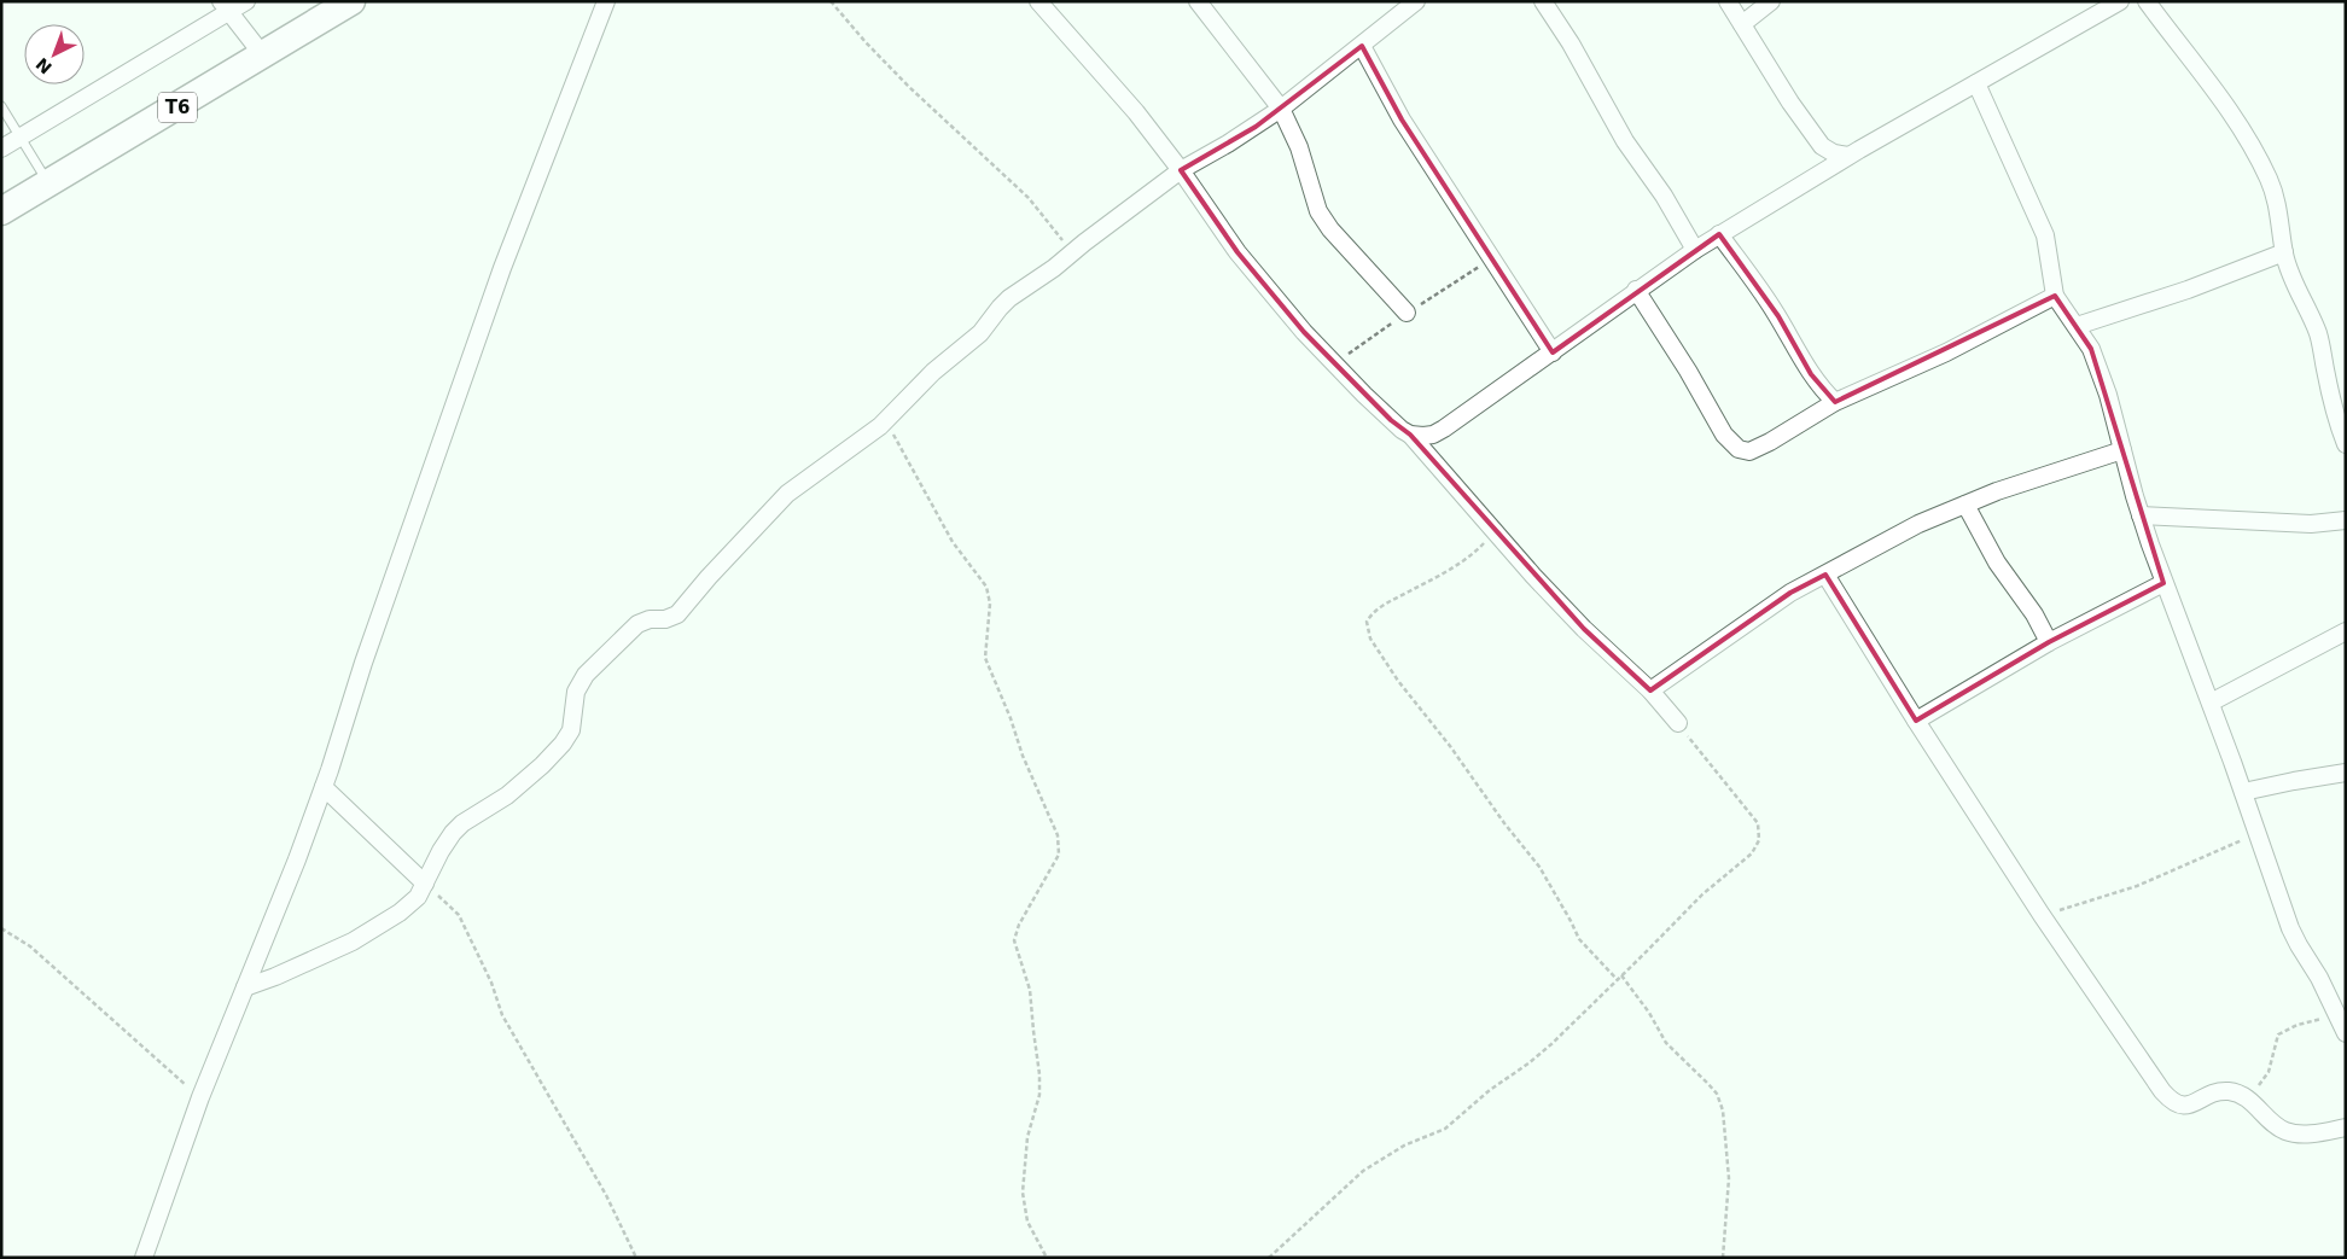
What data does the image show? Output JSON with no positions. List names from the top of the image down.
{
  "streets": {
    "highway": ["T6"]
  },
  "north": "bottom left"
}
